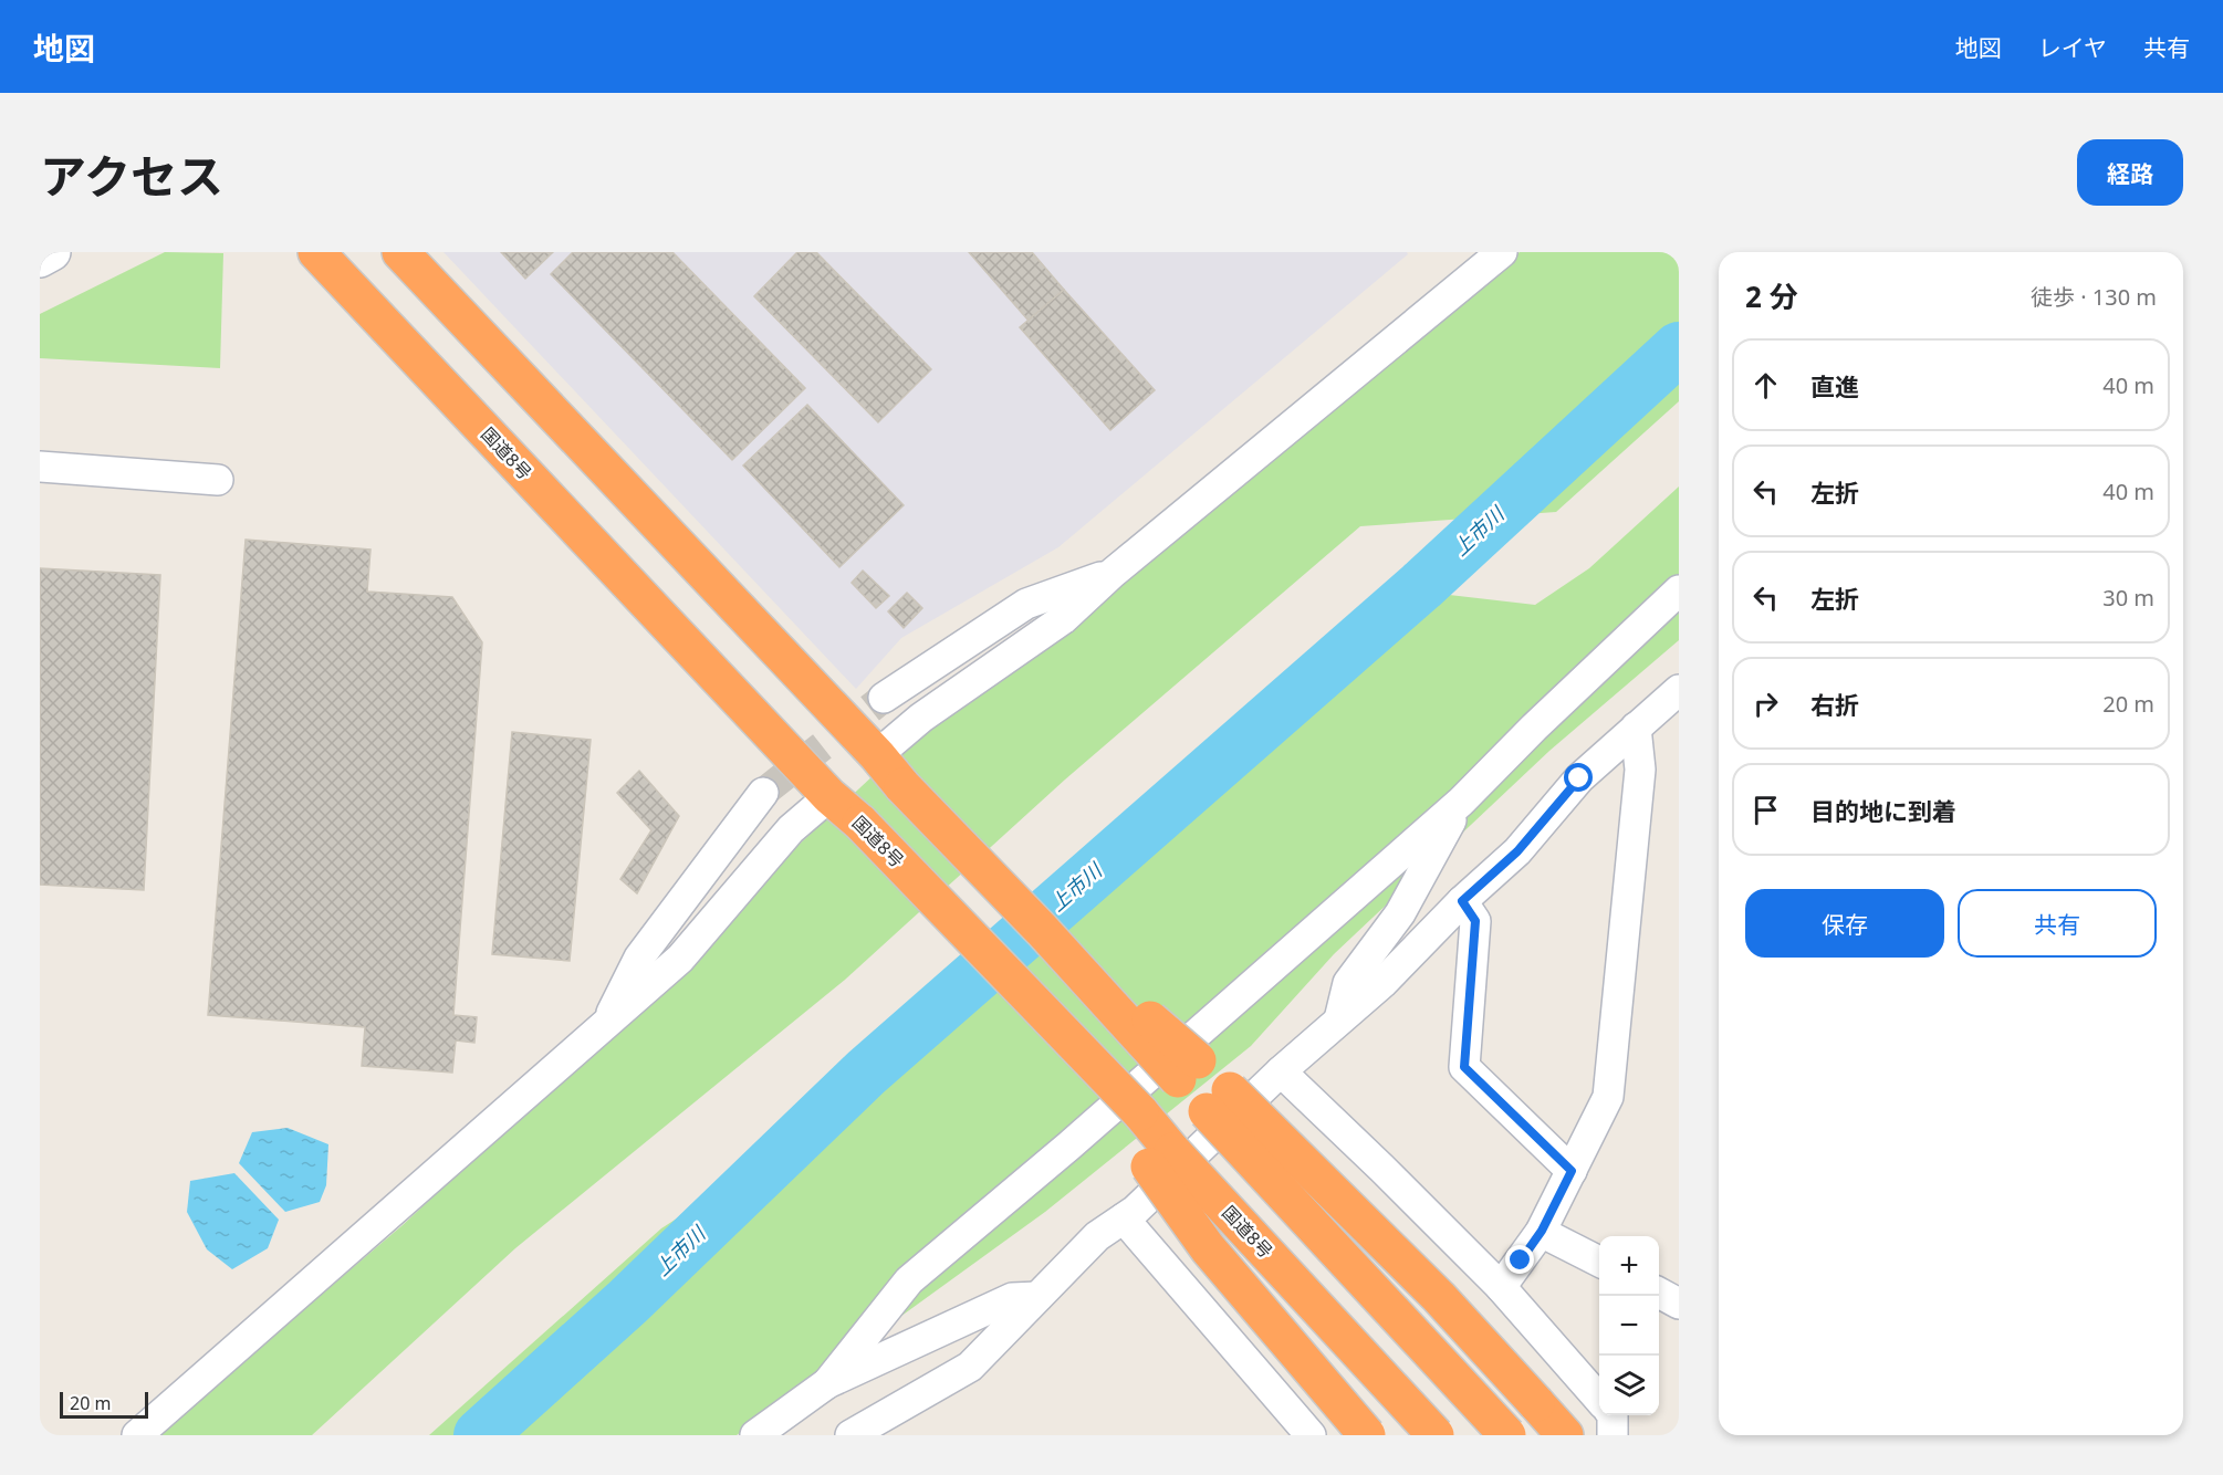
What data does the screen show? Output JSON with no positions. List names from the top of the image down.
{
  "streets": {
    "highway": ["国道8号"]
  },
  "water": ["上市川"],
  "scale_bar": "20 m",
  "page": {
    "header": "地図",
    "nav": ["地図", "レイヤ", "共有"],
    "title": "アクセス",
    "buttons": [
      "経路",
      ["保存", "共有"]
    ],
    "heading": ["2 分", "徒歩 · 130 m"],
    "list": [
      ["直進", "40 m"],
      ["左折", "40 m"],
      ["左折", "30 m"],
      ["右折", "20 m"],
      "目的地に到着"
    ],
    "map_buttons": ["+", "−"],
    "scale": "20 m"
  }
}
